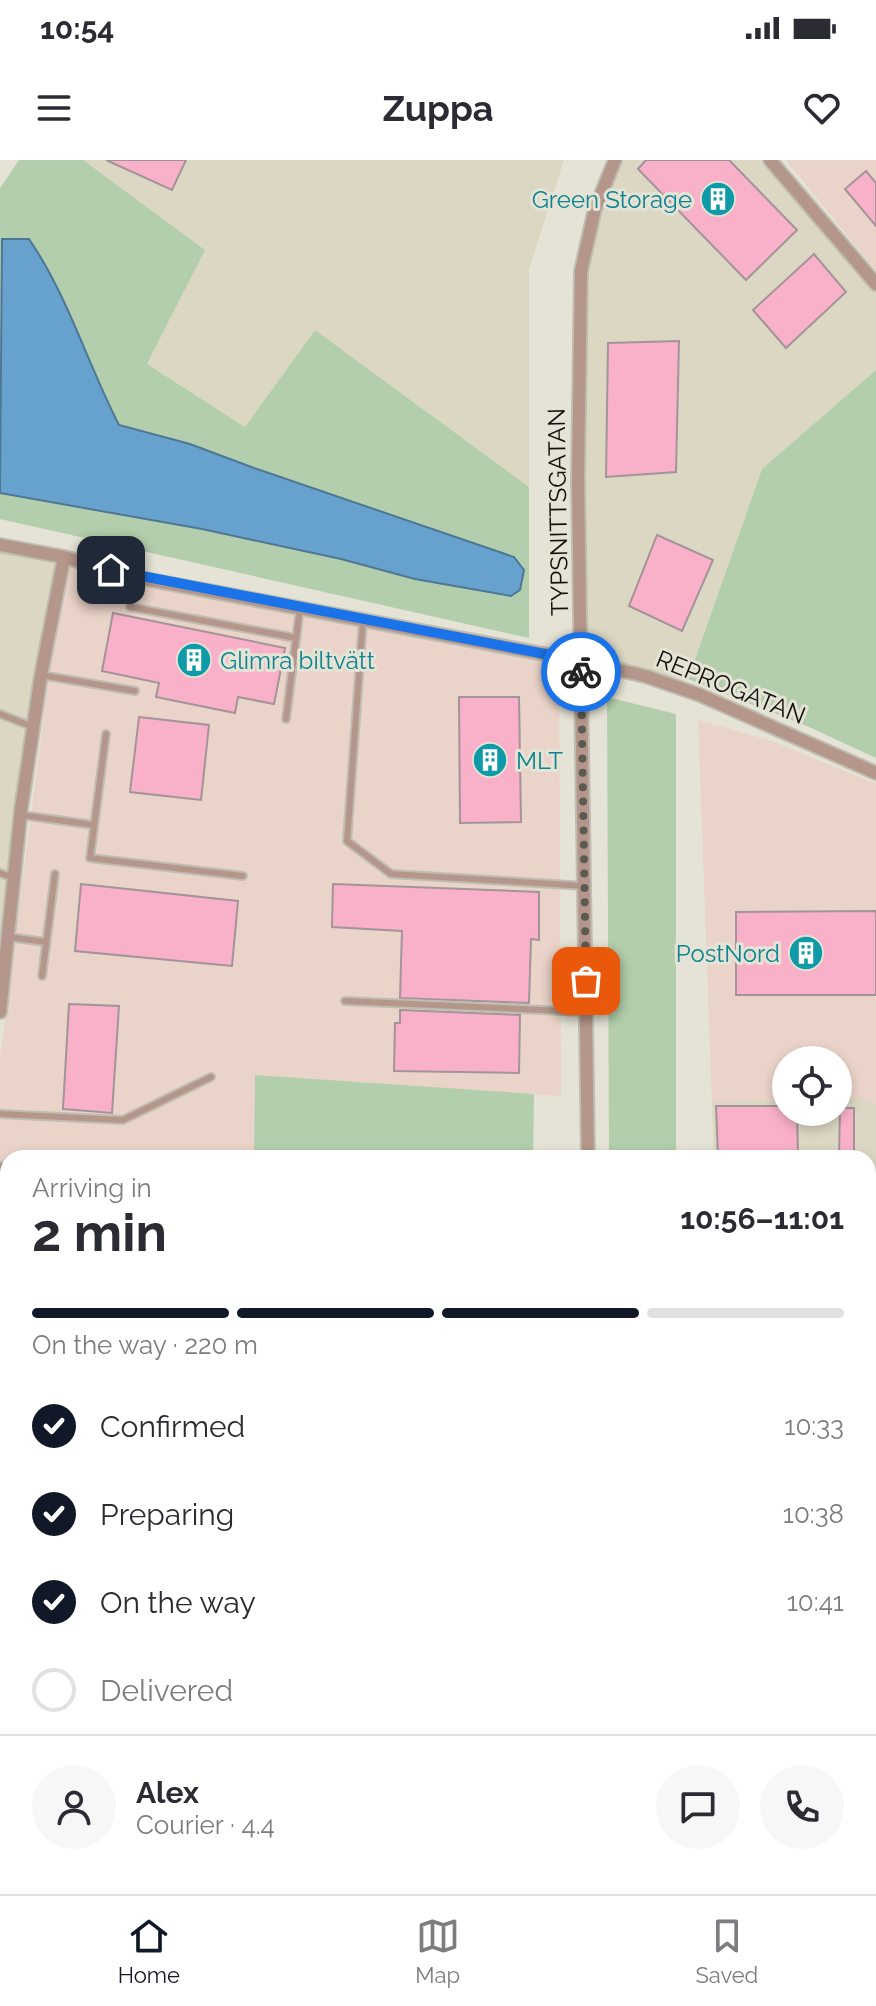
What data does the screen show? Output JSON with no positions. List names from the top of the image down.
{
  "streets": {
    "street": ["TYPSNITTSGATAN", "REPROGATAN"]
  },
  "crossings": [
    ["TYPSNITTSGATAN", "REPROGATAN"]
  ],
  "places": {
    "building": [
      "Green Storage",
      "Glimra biltvätt",
      "MLT",
      "PostNord"
    ]
  },
  "page": {
    "status": "10:54",
    "header": "Zuppa",
    "heading": ["2 min", "Arriving in", "10:56–11:01"],
    "panel": ["Alex", "Courier · 4.4"],
    "bar": "On the way · 220 m",
    "list": [
      ["Confirmed", "10:33"],
      ["Preparing", "10:38"],
      ["On the way", "10:41"],
      "Delivered"
    ],
    "tabs": ["Home", "Map", "Saved"]
  }
}
